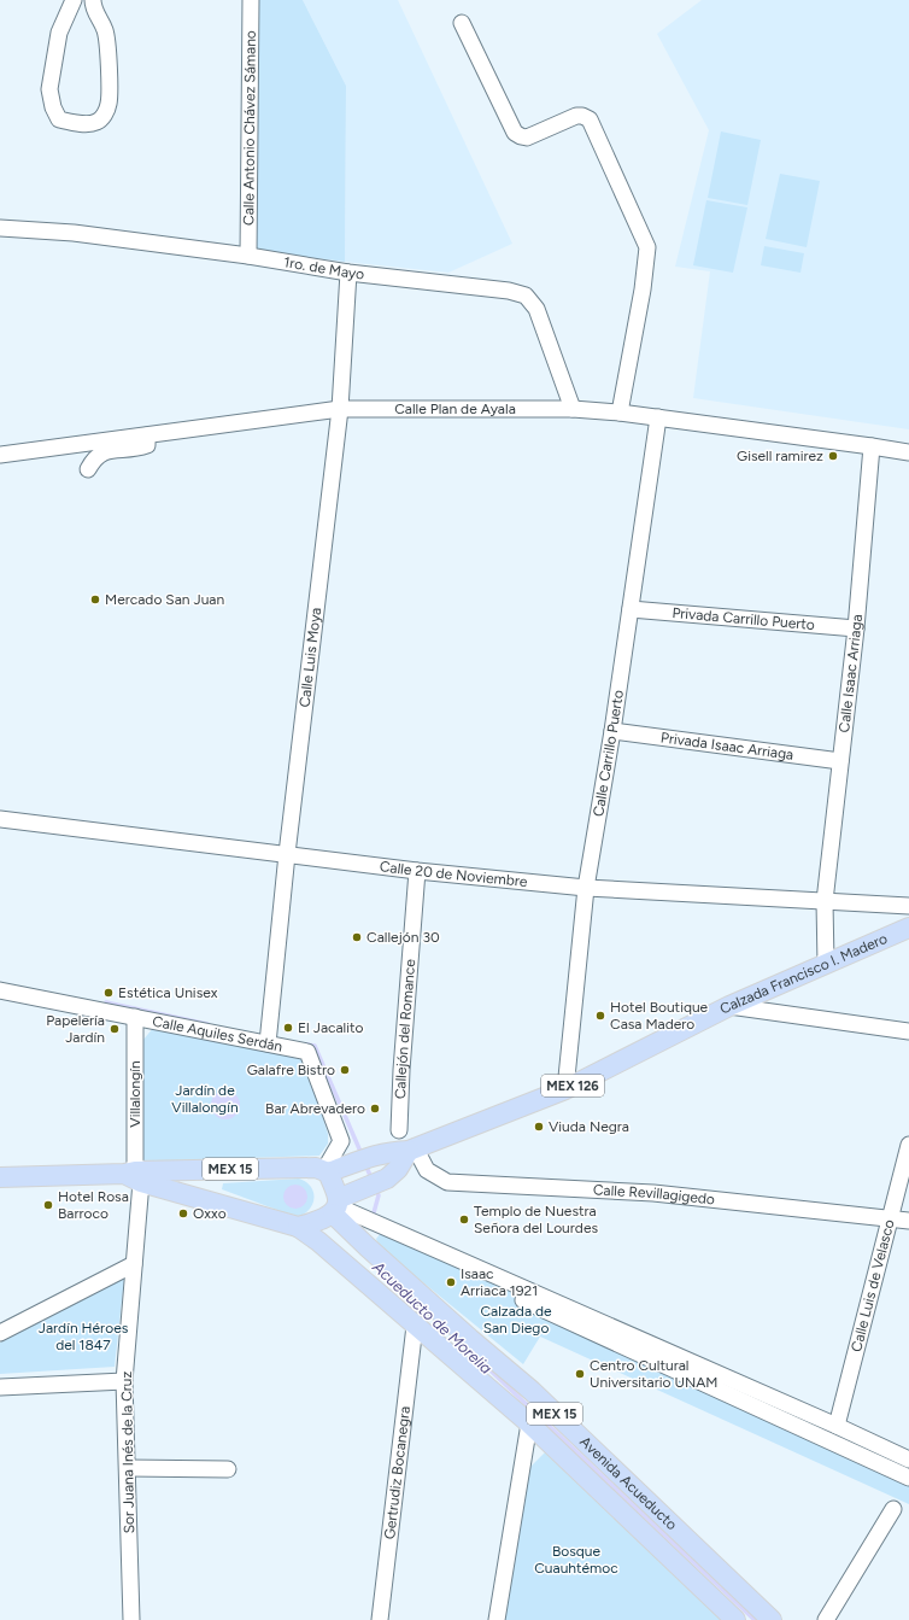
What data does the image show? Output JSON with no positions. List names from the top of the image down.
{
  "streets": {
    "main road": [
      "Calzada Francisco I. Madero",
      "MEX 126",
      "MEX 15",
      "Avenida Acueducto"
    ],
    "street": [
      "Calle Antonio Chávez Sámano",
      "1ro. de Mayo",
      "Calle Plan de Ayala",
      "Privada Carrillo Puerto",
      "Calle Luis Moya",
      "Calle Isaac Arriaga",
      "Privada Isaac Arriaga",
      "Calle Carrillo Puerto",
      "Calle 20 de Noviembre",
      "Callejón del Romance",
      "Calle Aquiles Serdán",
      "Villalongín",
      "Calle Revillagigedo",
      "Calle Luis de Velasco",
      "Sor Juana Inés de la Cruz",
      "Gertrudiz Bocanegra"
    ]
  },
  "crossings": [
    ["Calle Antonio Chávez Sámano", "1ro. de Mayo"],
    ["1ro. de Mayo", "Calle Plan de Ayala"],
    ["1ro. de Mayo", "Calle Luis Moya"],
    ["Calle Plan de Ayala", "Calle Luis Moya"],
    ["Calle Plan de Ayala", "Calle Isaac Arriaga"],
    ["Calle Plan de Ayala", "Calle Carrillo Puerto"],
    ["Privada Carrillo Puerto", "Calle Isaac Arriaga"],
    ["Privada Carrillo Puerto", "Calle Carrillo Puerto"],
    ["Calle Luis Moya", "Calle 20 de Noviembre"],
    ["Calle Luis Moya", "Calle Aquiles Serdán"],
    ["Calle Isaac Arriaga", "Privada Isaac Arriaga"],
    ["Calle Isaac Arriaga", "Calle 20 de Noviembre"],
    ["Calle Isaac Arriaga", "Calzada Francisco I. Madero"],
    ["Privada Isaac Arriaga", "Calle Carrillo Puerto"],
    ["Calle Carrillo Puerto", "Calle 20 de Noviembre"],
    ["Calle Carrillo Puerto", "Calzada Francisco I. Madero"],
    ["Calle 20 de Noviembre", "Callejón del Romance"],
    ["Calzada Francisco I. Madero", "MEX 126"],
    ["Calzada Francisco I. Madero", "Calle Revillagigedo"],
    ["Calle Aquiles Serdán", "MEX 126"],
    ["Calle Aquiles Serdán", "Villalongín"],
    ["Calle Aquiles Serdán", "MEX 15"],
    ["MEX 126", "MEX 15"],
    ["MEX 126", "Calle Revillagigedo"],
    ["Villalongín", "MEX 15"],
    ["Villalongín", "Sor Juana Inés de la Cruz"],
    ["MEX 15", "Sor Juana Inés de la Cruz"],
    ["MEX 15", "Avenida Acueducto"],
    ["Calle Revillagigedo", "Calle Luis de Velasco"],
    ["Gertrudiz Bocanegra", "Avenida Acueducto"]
  ],
  "water": ["Acueducto de Morelia"],
  "parks": [
    "Jardín de Villalongín",
    "Calzada de San Diego",
    "Jardín Héroes del 1847",
    "Bosque Cuauhtémoc"
  ],
  "places": [
    "Gisell ramirez",
    "Mercado San Juan",
    "Callejón 30",
    "Estética Unisex",
    "Hotel Boutique Casa Madero",
    "El Jacalito",
    "Papelería Jardín",
    "Galafre Bistro",
    "Bar Abrevadero",
    "Viuda Negra",
    "Hotel Rosa Barroco",
    "Oxxo",
    "Templo de Nuestra Señora del Lourdes",
    "Isaac Arriaca 1921",
    "Centro Cultural Universitario UNAM"
  ]
}
